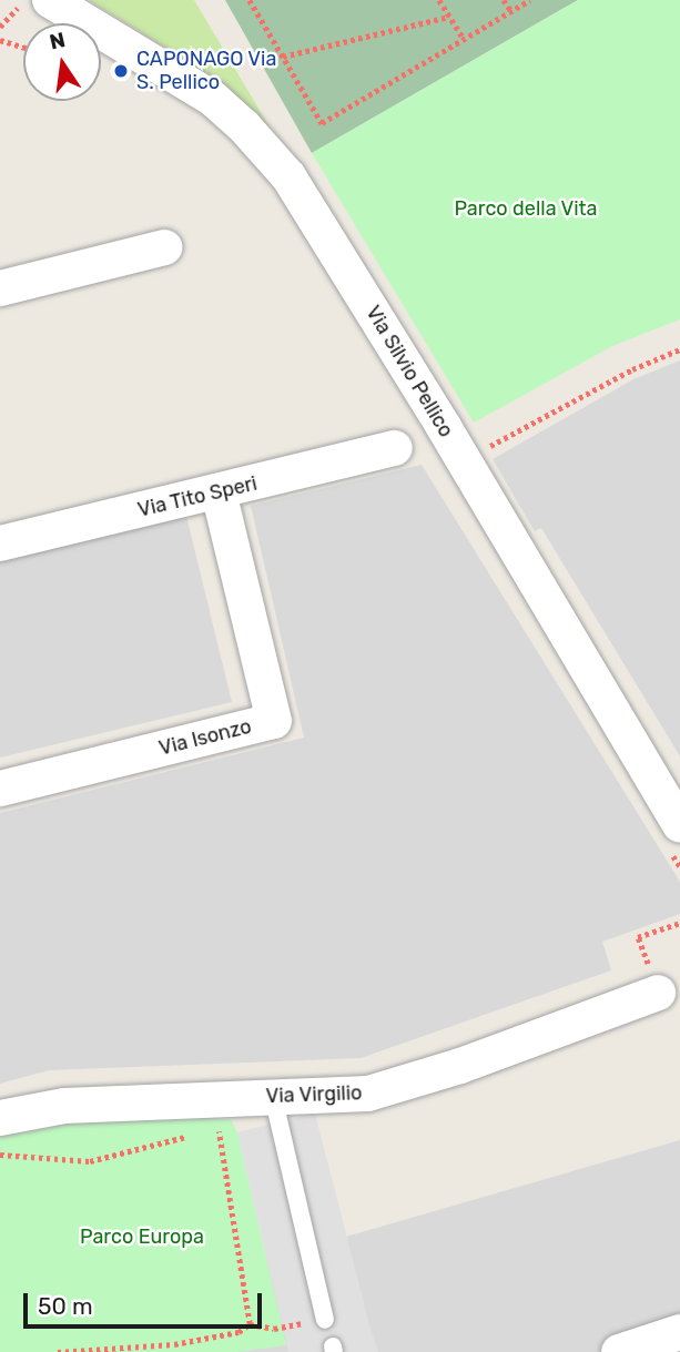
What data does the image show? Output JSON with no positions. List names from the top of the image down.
{
  "streets": {
    "street": [
      "Via Silvio Pellico",
      "Via Tito Speri",
      "Via Isonzo",
      "Via Virgilio"
    ]
  },
  "crossings": [
    ["Via Tito Speri", "Via Isonzo"]
  ],
  "parks": ["Parco della Vita", "Parco Europa"],
  "places": ["CAPONAGO Via S. Pellico"],
  "scale_bar": "50 m",
  "north": "top"
}
